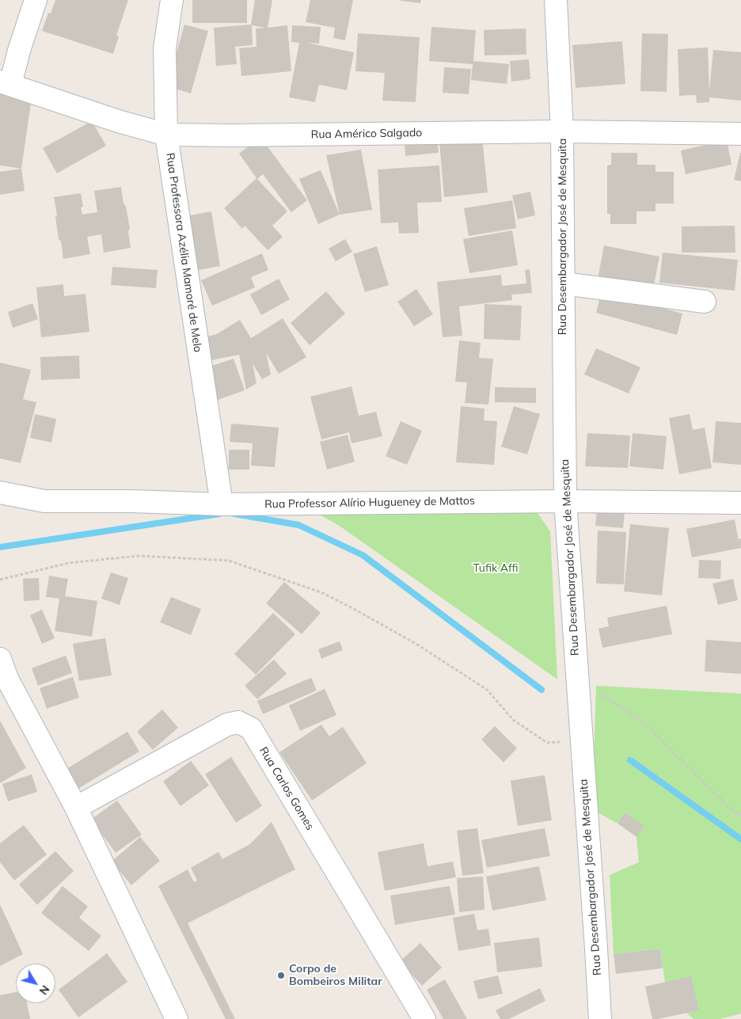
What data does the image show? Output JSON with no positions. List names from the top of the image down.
{
  "streets": {
    "street": [
      "Rua Américo Salgado",
      "Rua Desembargador José de Mesquita",
      "Rua Professora Azélia Mamoré de Melo",
      "Rua Professor Alírio Hugueney de Mattos",
      "Rua Carlos Gomes"
    ]
  },
  "crossings": [
    ["Rua Américo Salgado", "Rua Desembargador José de Mesquita"],
    ["Rua Américo Salgado", "Rua Professora Azélia Mamoré de Melo"],
    ["Rua Desembargador José de Mesquita", "Rua Professor Alírio Hugueney de Mattos"],
    ["Rua Professora Azélia Mamoré de Melo", "Rua Professor Alírio Hugueney de Mattos"]
  ],
  "parks": ["Tufik Affi"],
  "places": ["Corpo de Bombeiros Militar"],
  "north": "bottom right"
}
